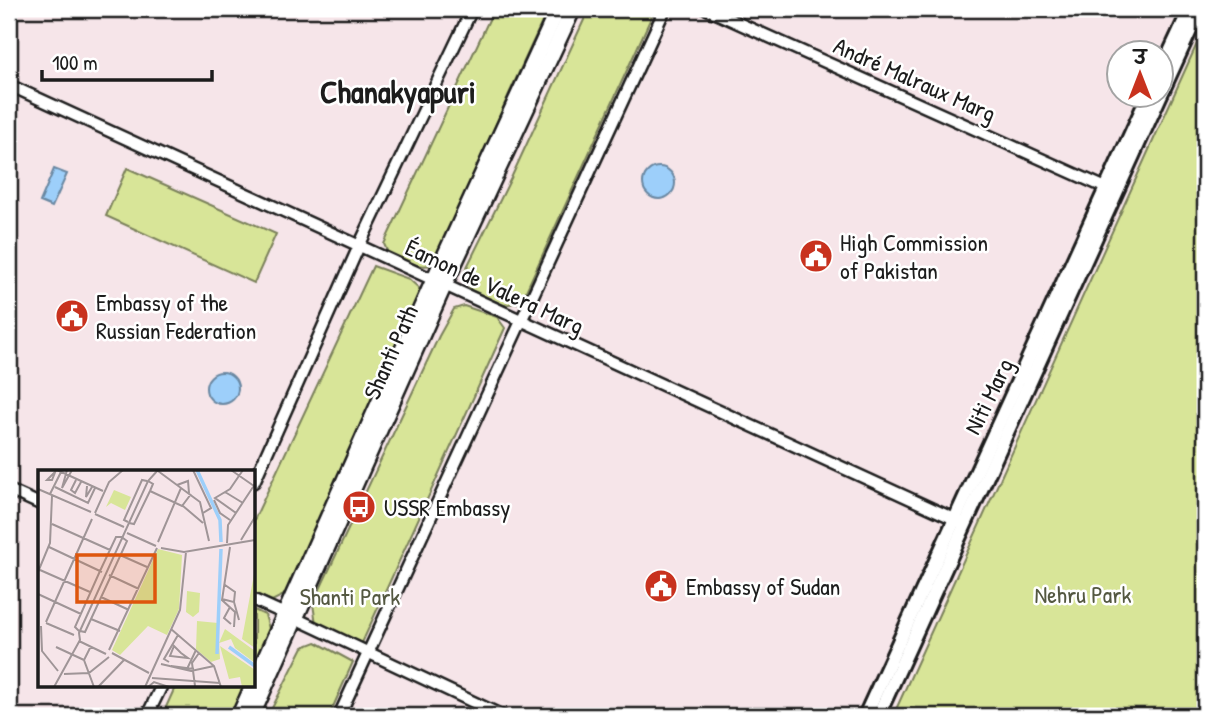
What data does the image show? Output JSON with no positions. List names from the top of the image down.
{
  "streets": {
    "main road": ["Shanti Path"],
    "street": ["André Malraux Marg", "Éamon de Valera Marg", "Niti Marg"]
  },
  "crossings": [
    ["André Malraux Marg", "Niti Marg"],
    ["Éamon de Valera Marg", "Shanti Path"],
    ["Éamon de Valera Marg", "Niti Marg"]
  ],
  "districts": ["Chanakyapuri"],
  "parks": ["Nehru Park", "Shanti Park"],
  "places": {
    "public building": ["High Commission of Pakistan", "Embassy of the Russian Federation", "Embassy of Sudan"],
    "bus stop": ["USSR Embassy"]
  },
  "scale_bar": "100 m",
  "north": "top"
}
